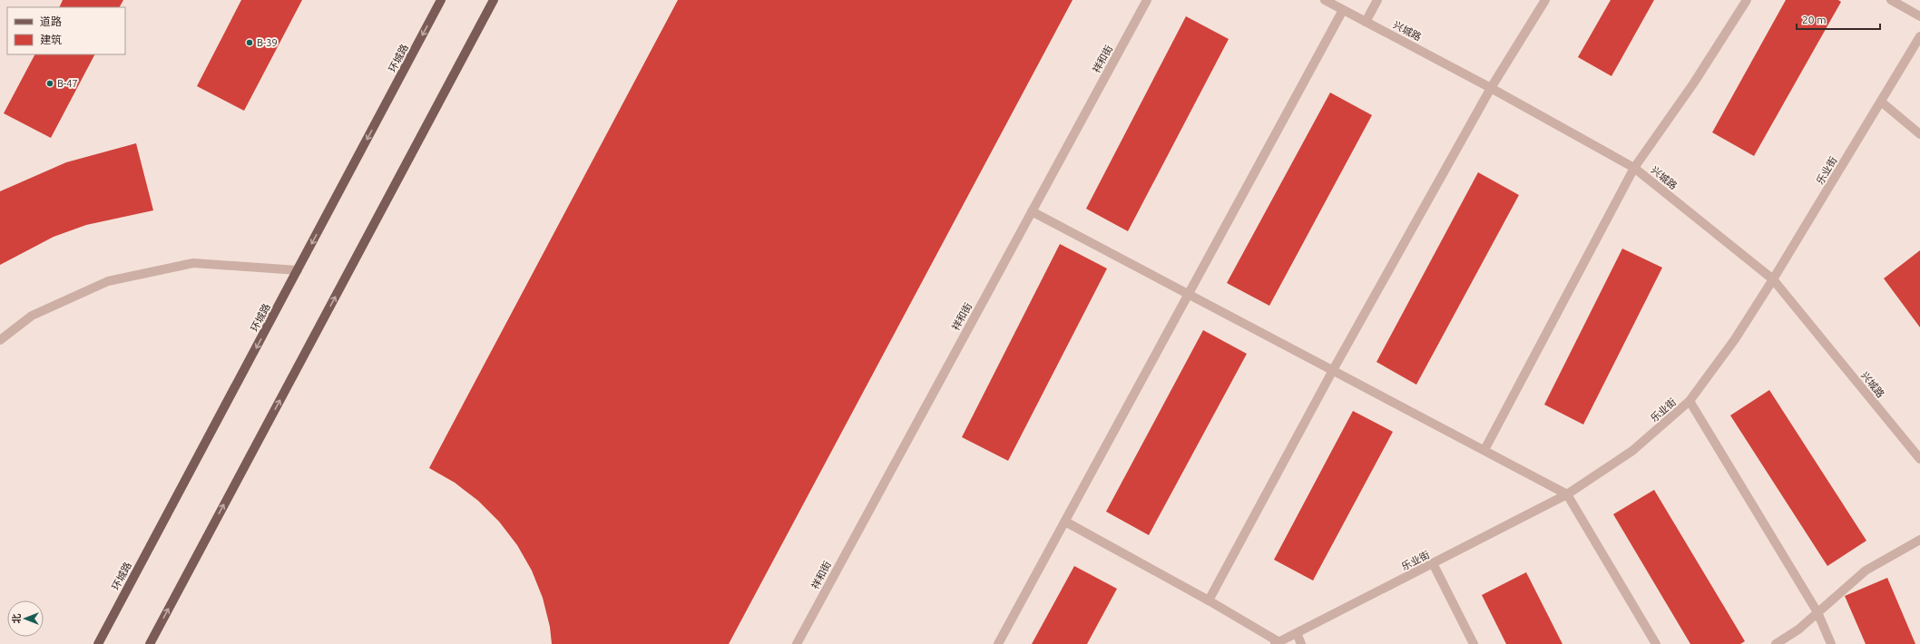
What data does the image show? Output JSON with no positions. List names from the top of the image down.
{
  "streets": {
    "main road": ["环城路"],
    "street": ["兴城路", "祥和街", "乐业街"]
  },
  "crossings": [
    ["兴城路", "乐业街"]
  ],
  "places": ["B-39", "B-47"],
  "legend": ["道路", "建筑"],
  "scale_bar": "20 m",
  "north": "left"
}
